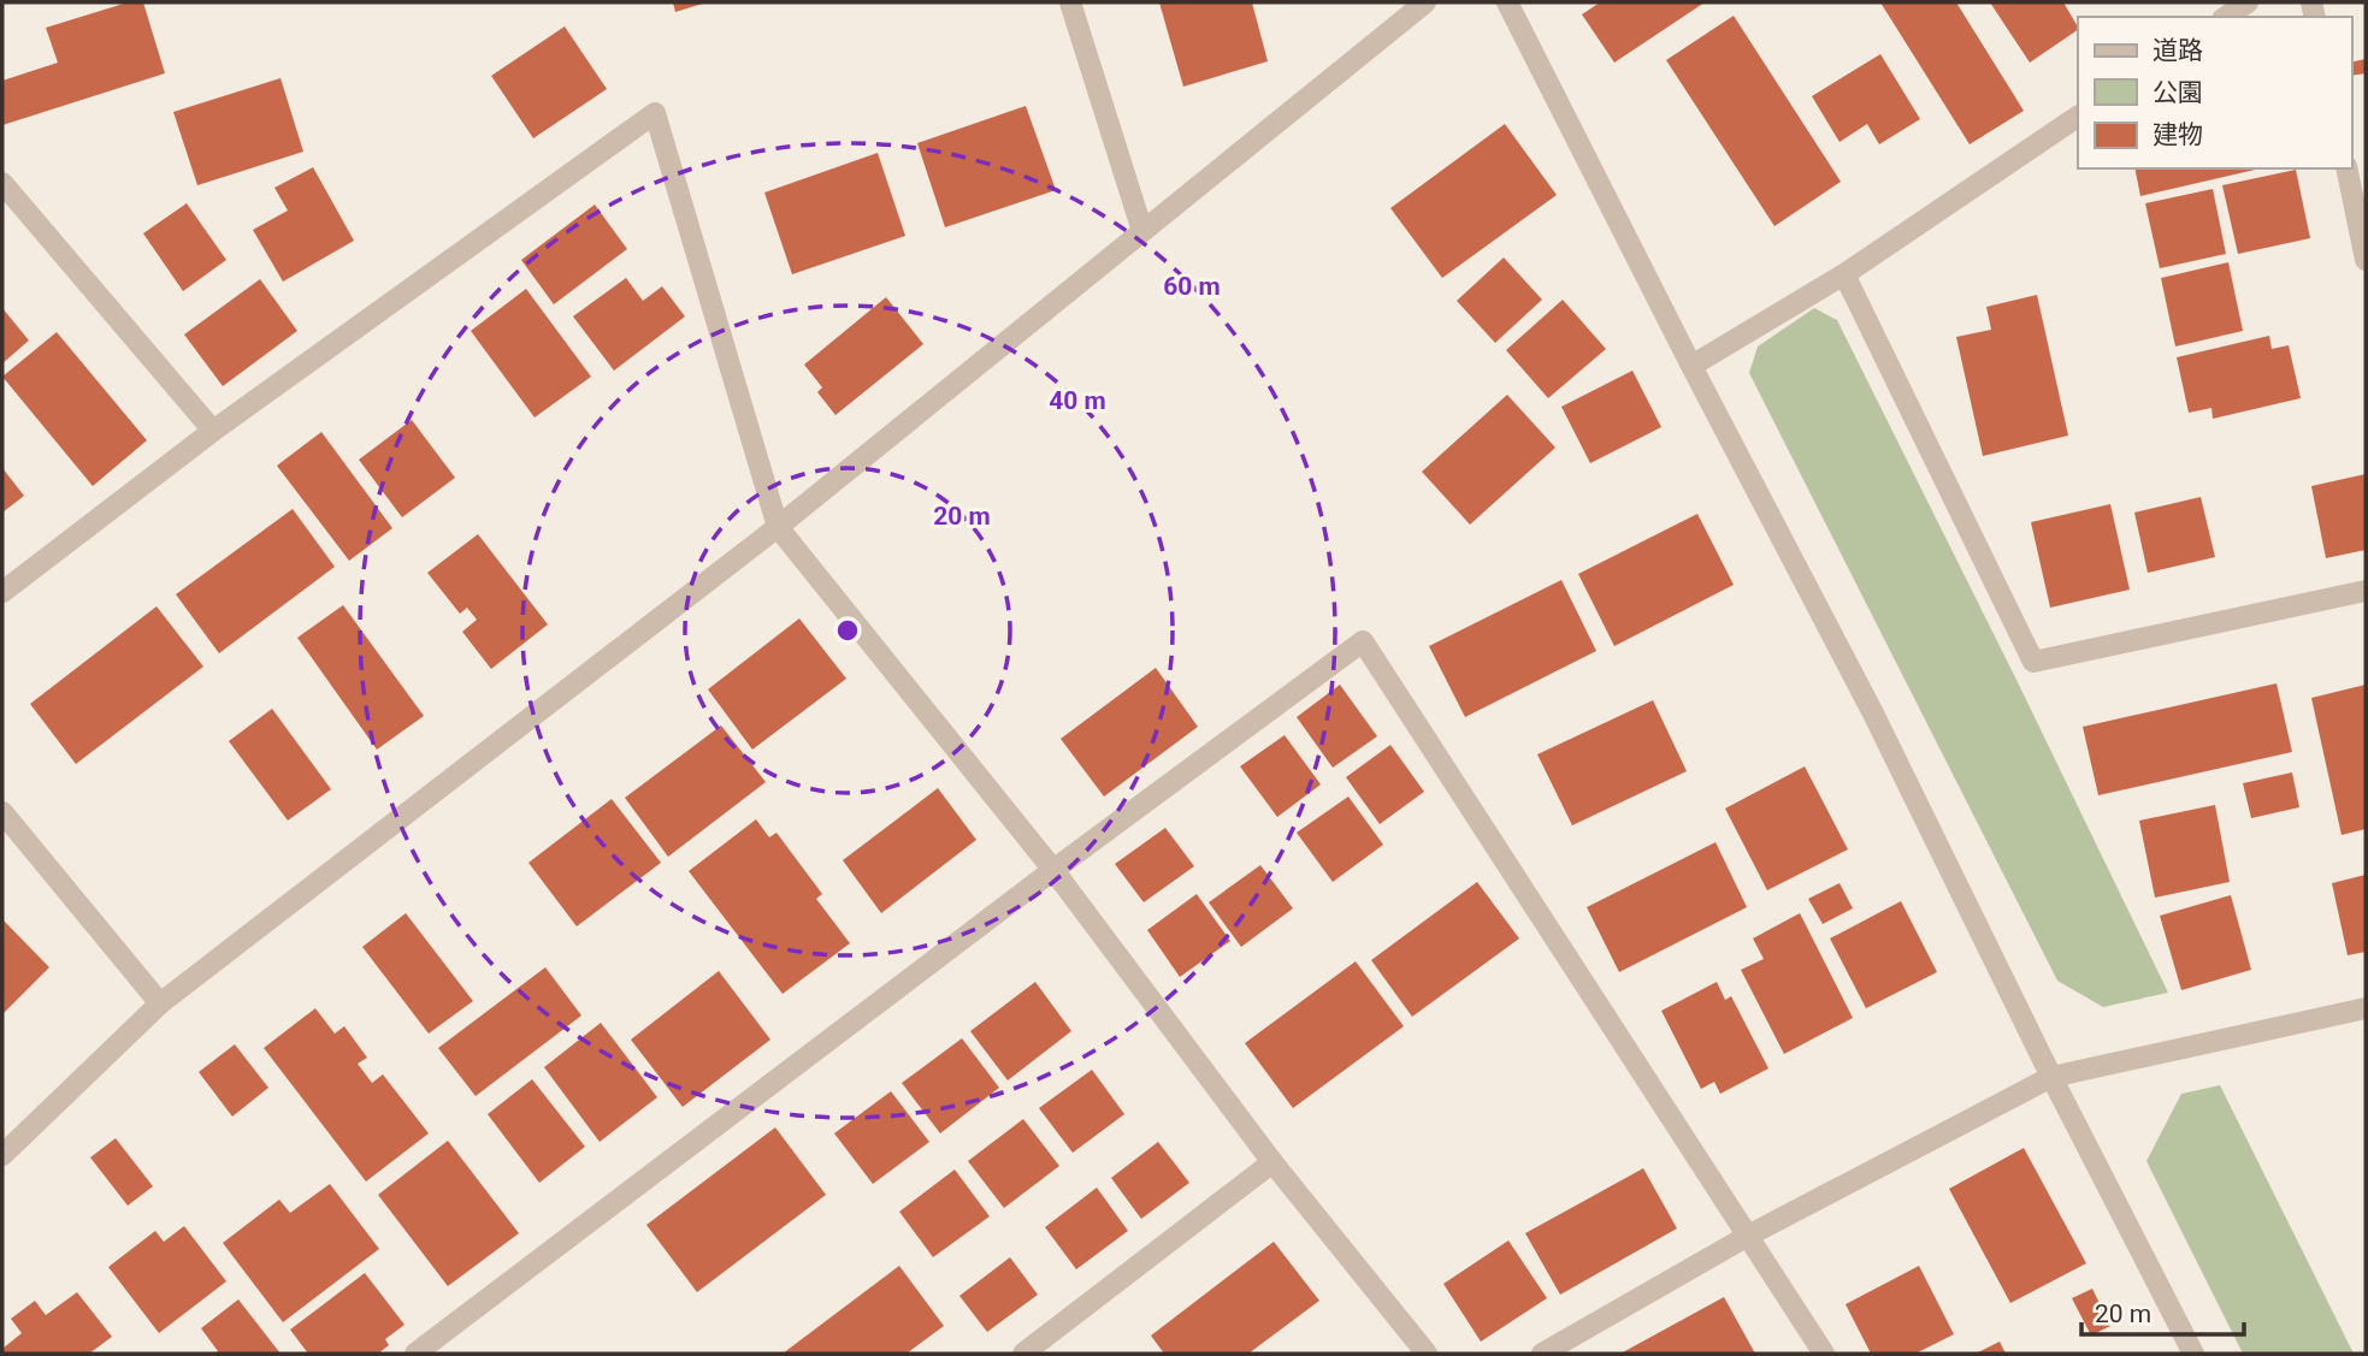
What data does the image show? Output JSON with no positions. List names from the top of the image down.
{
  "legend": ["道路", "公園", "建物"],
  "scale_bar": "20 m",
  "rings": ["60 m", "40 m", "20 m"]
}
